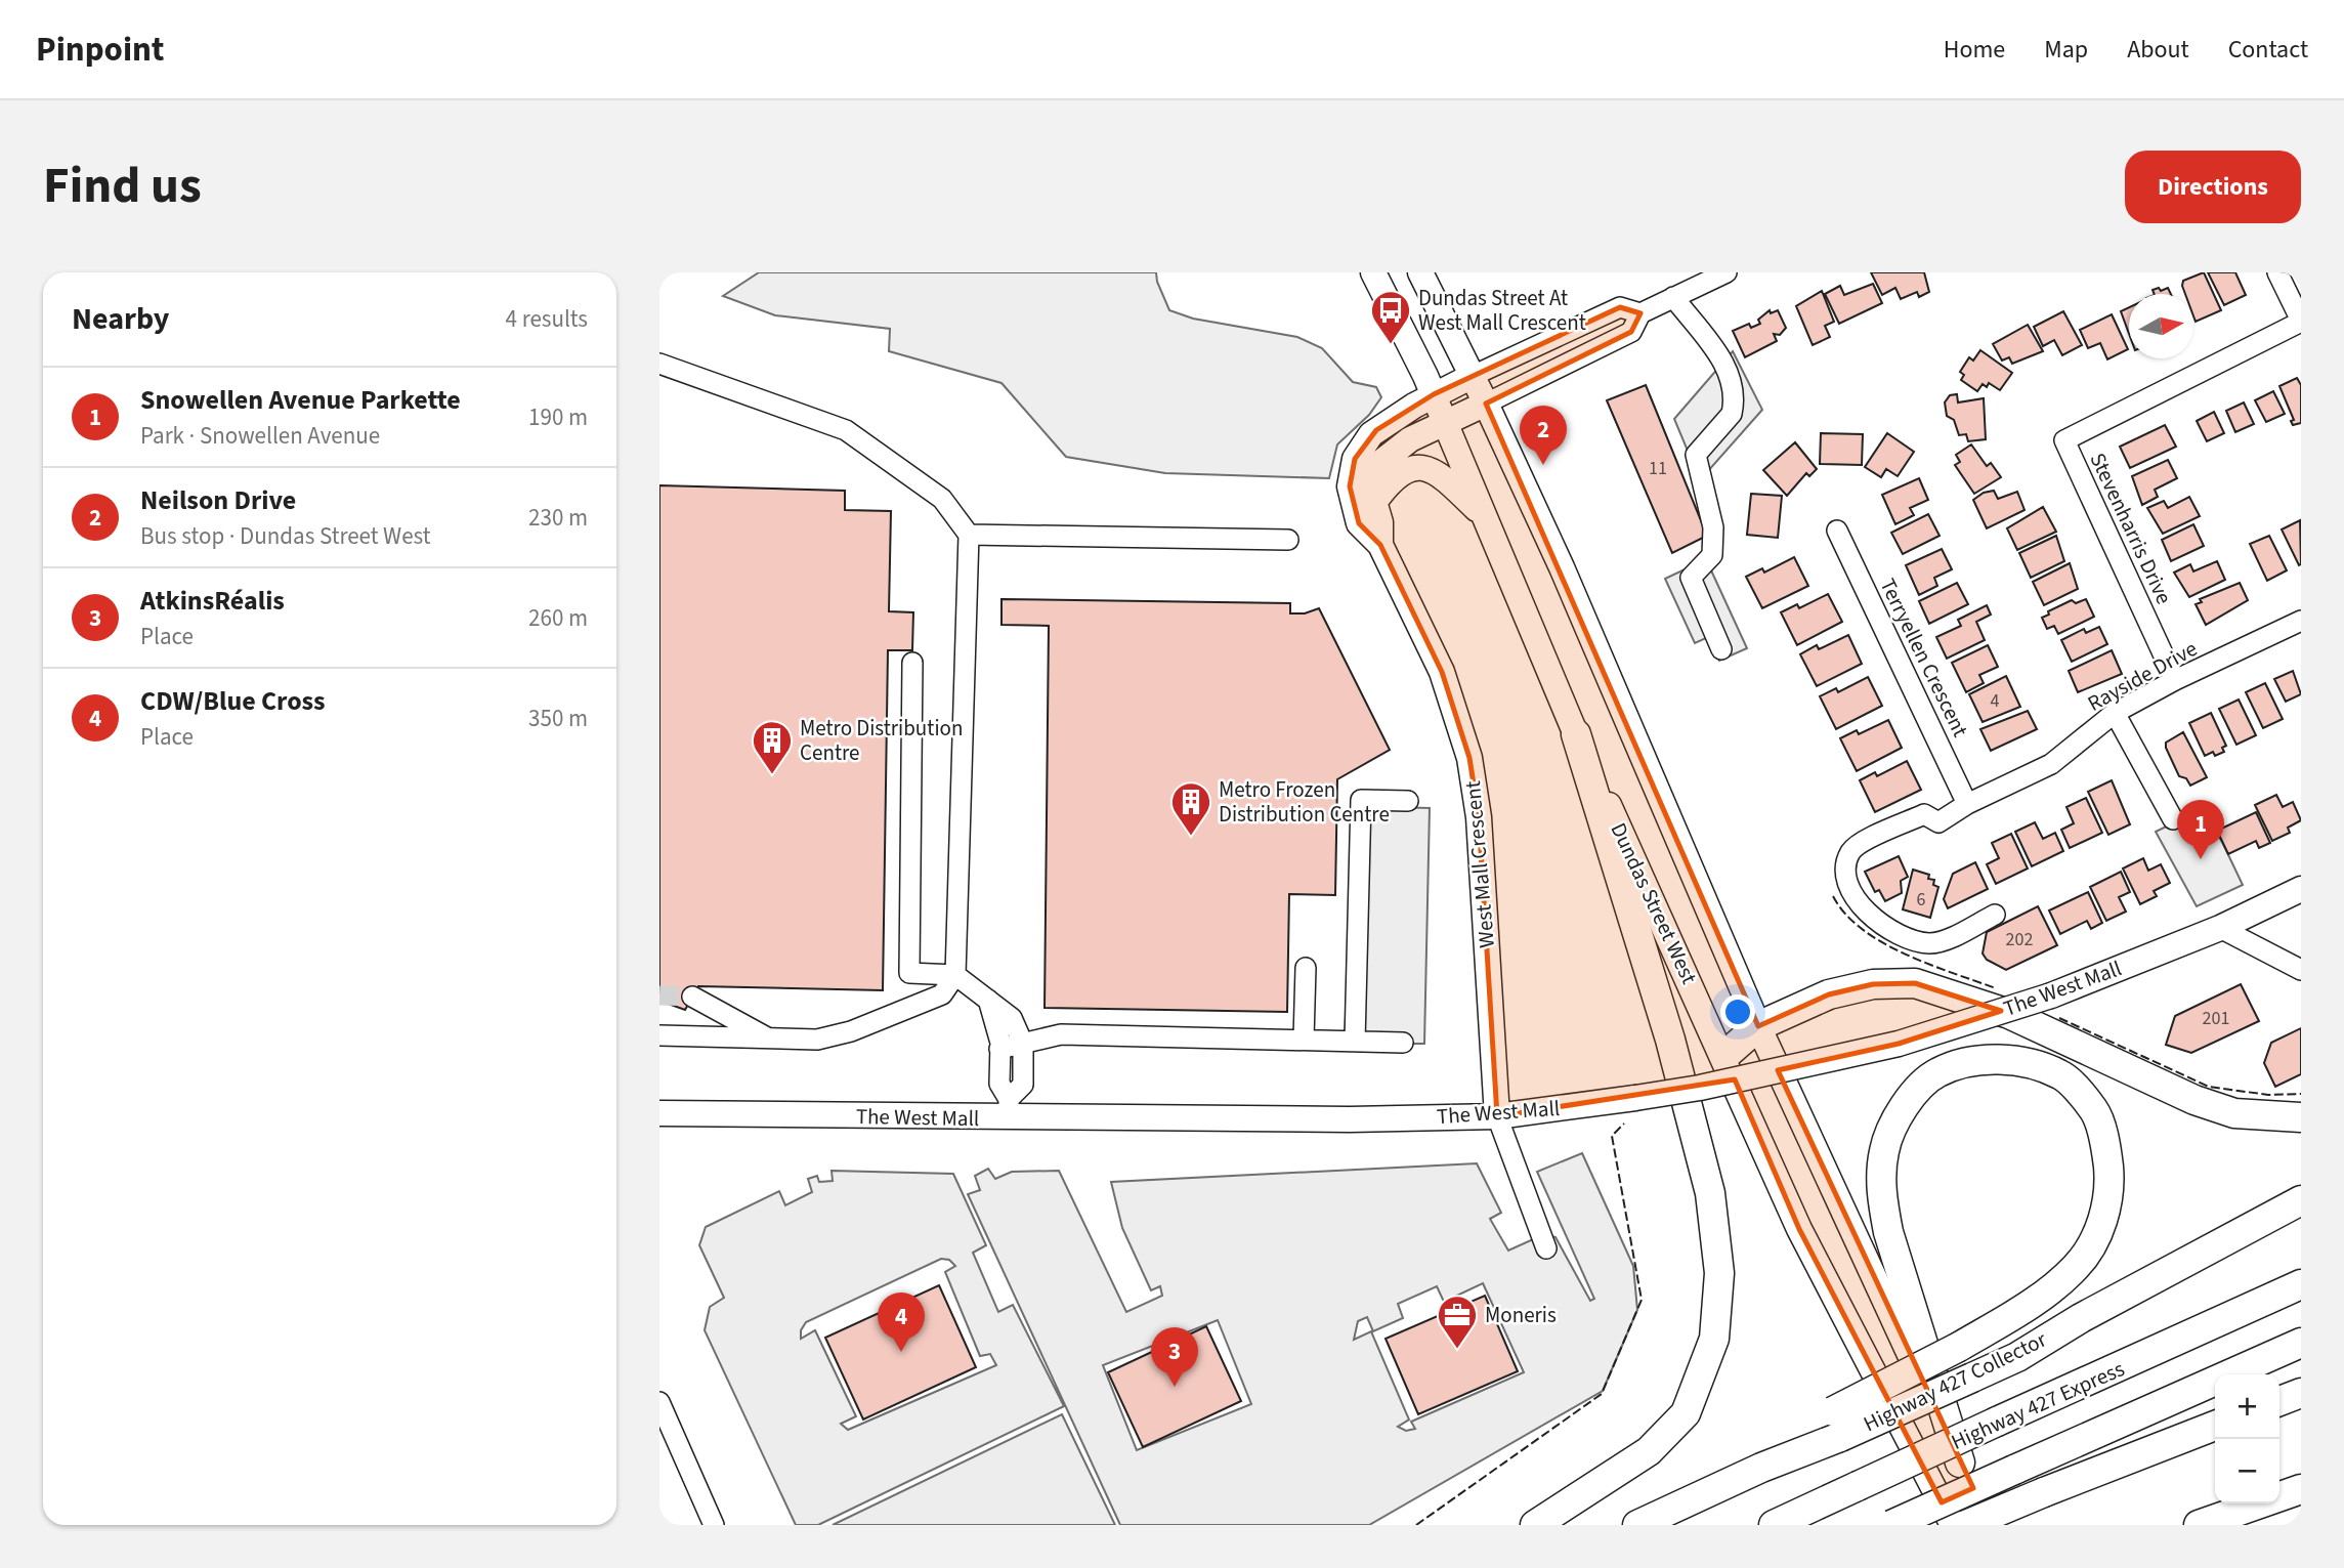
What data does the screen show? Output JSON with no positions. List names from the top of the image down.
{
  "streets": {
    "highway": ["Highway 427 Collector", "Highway 427 Express"],
    "main road": ["West Mall Crescent", "Dundas Street West", "The West Mall"],
    "street": ["Stevenharris Drive", "Terryellen Crescent", "Rayside Drive"]
  },
  "crossings": [
    ["Stevenharris Drive", "Rayside Drive"],
    ["Terryellen Crescent", "Rayside Drive"],
    ["West Mall Crescent", "Dundas Street West"],
    ["West Mall Crescent", "The West Mall"]
  ],
  "places": {
    "bus stop": ["Dundas Street At West Mall Crescent"],
    "building": ["Metro Distribution Centre", "Metro Frozen Distribution Centre"],
    "office": ["Moneris"]
  },
  "house_numbers": [
    "11",
    "4",
    "6",
    "202",
    "201"
  ],
  "north": "right",
  "page": {
    "header": "Pinpoint",
    "nav": [
      "Home",
      "Map",
      "About",
      "Contact"
    ],
    "title": "Find us",
    "buttons": "Directions",
    "heading": ["Nearby", "4 results"],
    "list": [
      {
        "mark": "1",
        "name": "Snowellen Avenue Parkette",
        "note": "Park · Snowellen Avenue",
        "value": "190 m"
      },
      {
        "mark": "2",
        "name": "Neilson Drive",
        "note": "Bus stop · Dundas Street West",
        "value": "230 m"
      },
      {
        "mark": "3",
        "name": "AtkinsRéalis",
        "note": "Place",
        "value": "260 m"
      },
      {
        "mark": "4",
        "name": "CDW/Blue Cross",
        "note": "Place",
        "value": "350 m"
      }
    ],
    "pins": [
      "2",
      "1",
      "4",
      "3"
    ],
    "map_buttons": ["+", "−"]
  }
}
